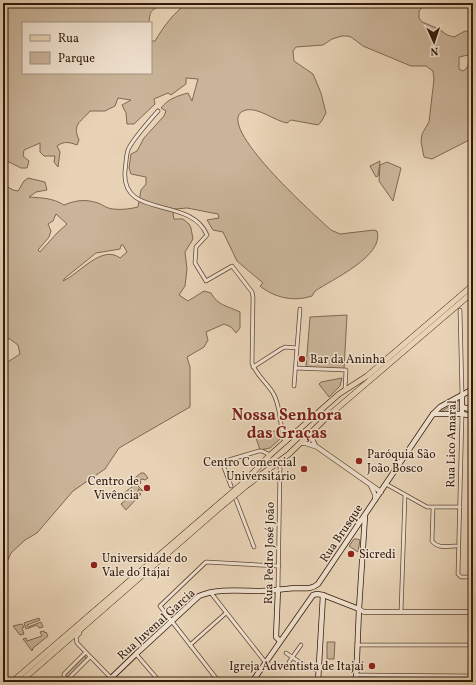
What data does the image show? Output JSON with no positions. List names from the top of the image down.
{
  "streets": {
    "main road": [
      "Rua Lico Amaral",
      "Rua Brusque",
      "Rua Pedro José João",
      "Rua Juvenal Garcia"
    ]
  },
  "crossings": [
    ["Rua Lico Amaral", "Rua Brusque"],
    ["Rua Brusque", "Rua Juvenal Garcia"],
    ["Rua Pedro José João", "Rua Juvenal Garcia"]
  ],
  "districts": ["Nossa Senhora das Graças"],
  "places": [
    "Bar da Aninha",
    "Paróquia São João Bosco",
    "Centro Comercial Universitário",
    "Centro de Vivência",
    "Sicredi",
    "Universidade do Vale do Itajaí",
    "Igreja Adventista de Itajaí"
  ],
  "legend": ["Rua", "Parque"],
  "north": "bottom"
}
